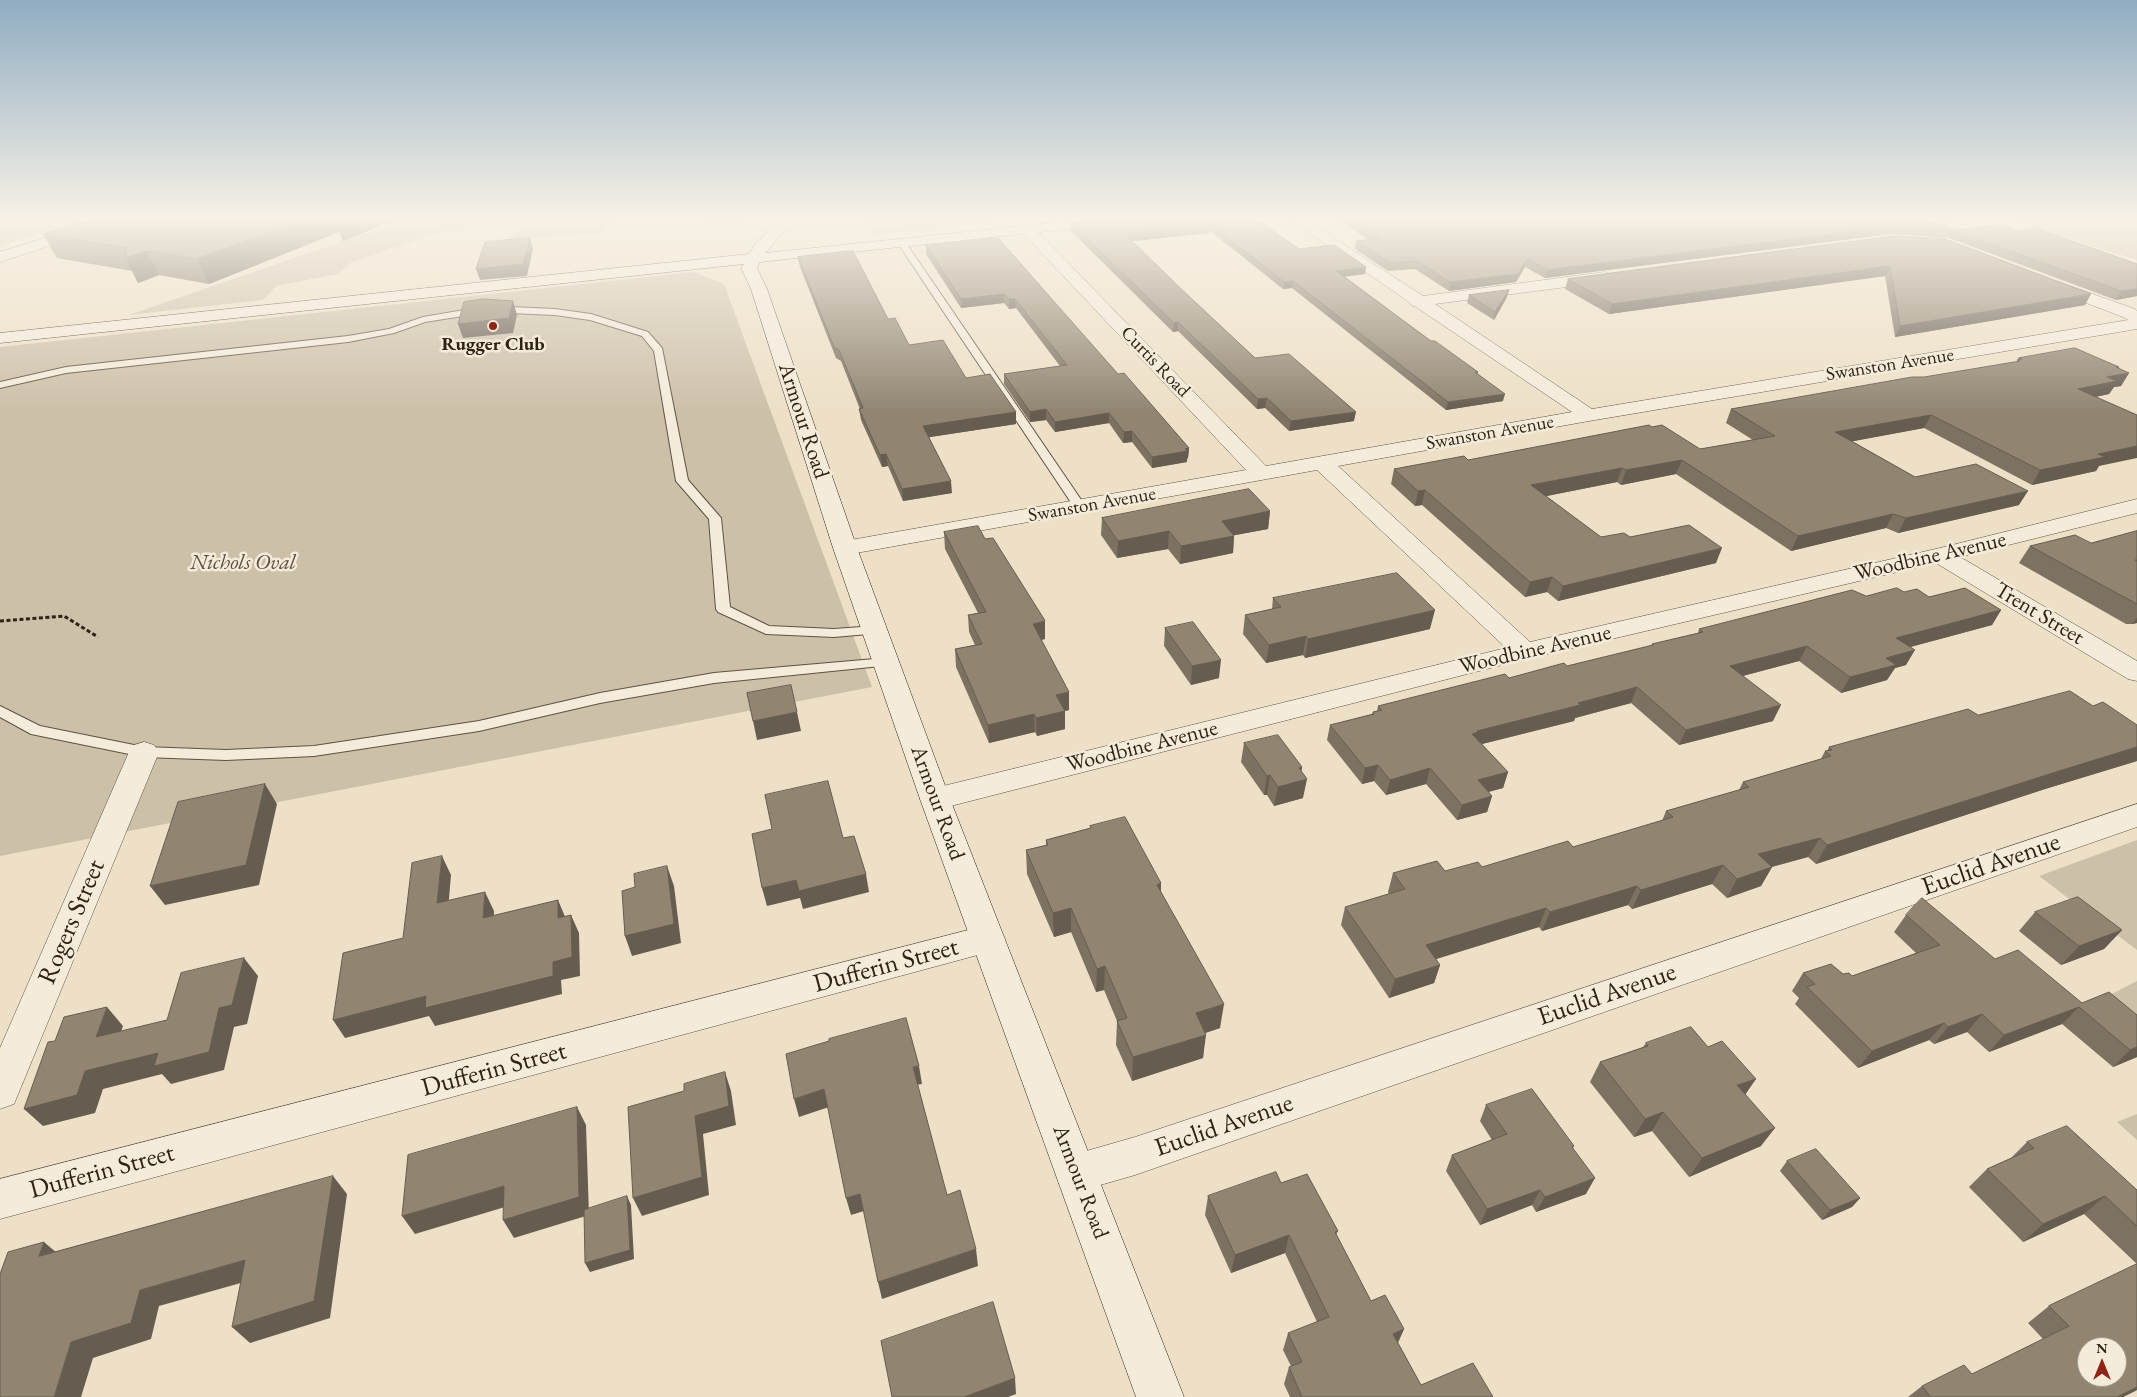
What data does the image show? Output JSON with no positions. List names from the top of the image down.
{
  "streets": {
    "street": [
      "Curtis Road",
      "Swanston Avenue",
      "Armour Road",
      "Woodbine Avenue",
      "Trent Street",
      "Euclid Avenue",
      "Rogers Street",
      "Dufferin Street"
    ]
  },
  "crossings": [
    ["Curtis Road", "Swanston Avenue"],
    ["Swanston Avenue", "Armour Road"],
    ["Armour Road", "Woodbine Avenue"],
    ["Armour Road", "Euclid Avenue"],
    ["Armour Road", "Dufferin Street"],
    ["Woodbine Avenue", "Trent Street"]
  ],
  "parks": ["Nichols Oval"],
  "places": ["Rugger Club"],
  "north": "top"
}
